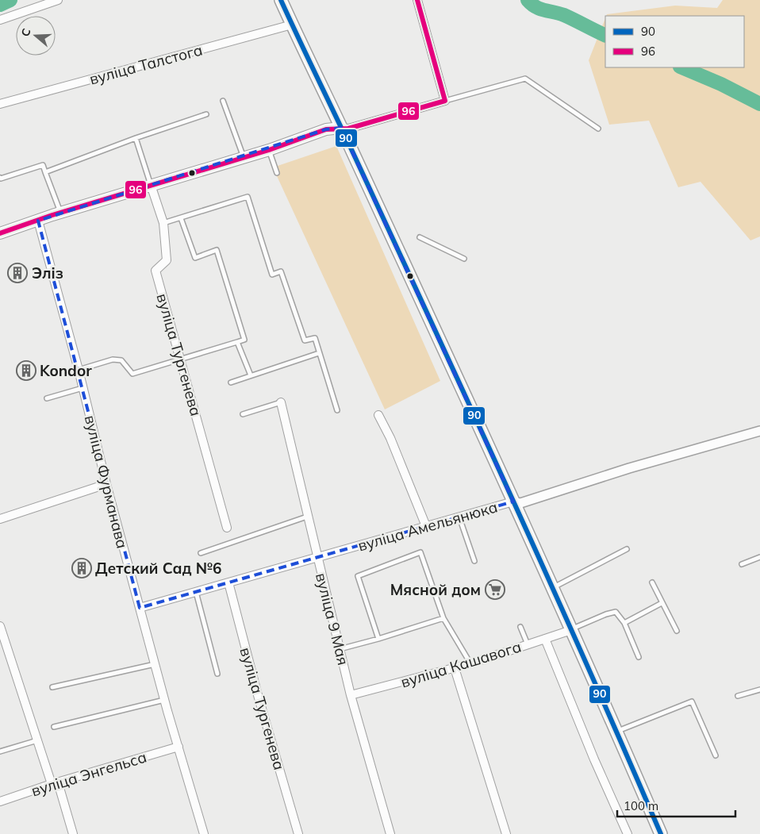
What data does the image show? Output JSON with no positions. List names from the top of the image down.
{
  "streets": {
    "street": [
      "вуліца Талстога",
      "вуліца Тургенева",
      "вуліца Фурманава",
      "вуліца Амельянюка",
      "вуліца 9 Мая",
      "вуліца Кашавога",
      "вуліца Энгельса"
    ]
  },
  "crossings": [
    ["вуліца Тургенева", "вуліца Амельянюка"],
    ["вуліца Фурманава", "вуліца Амельянюка"],
    ["вуліца Фурманава", "вуліца Энгельса"],
    ["вуліца Амельянюка", "вуліца 9 Мая"],
    ["вуліца 9 Мая", "вуліца Кашавога"]
  ],
  "places": {
    "building": ["Эліз", "Kondor", "Детский Сад №6"],
    "supermarket": ["Мясной дом"]
  },
  "lines": ["transit line 90", "transit line 96"],
  "legend": ["90", "96"],
  "scale_bar": "100 m",
  "north": "left"
}
